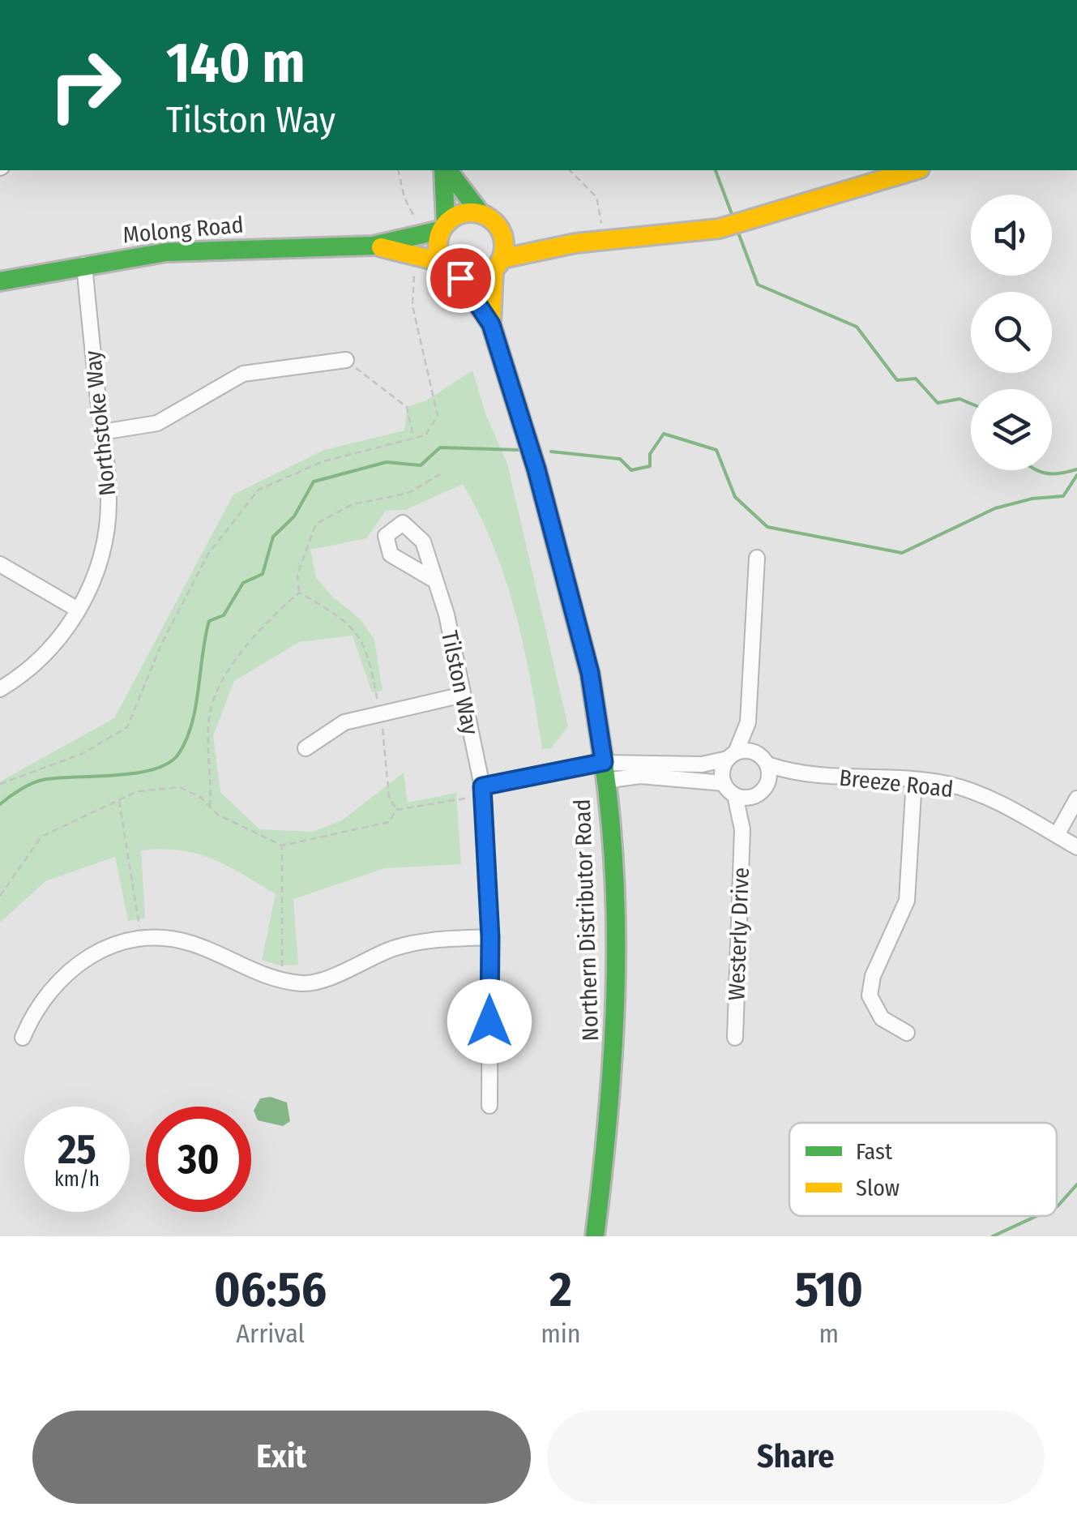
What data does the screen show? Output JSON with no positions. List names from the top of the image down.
{
  "streets": {
    "main road": ["Molong Road", "Northern Distributor Road"],
    "street": [
      "Northstoke Way",
      "Tilston Way",
      "Breeze Road",
      "Westerly Drive"
    ]
  },
  "crossings": [
    ["Molong Road", "Northstoke Way"],
    ["Molong Road", "Northern Distributor Road"],
    ["Breeze Road", "Westerly Drive"]
  ],
  "legend": ["Fast", "Slow"],
  "page": {
    "turn": ["140 m", "Tilston Way"],
    "speed": "25 km/h",
    "limit": "30",
    "eta": [
      "06:56",
      "Arrival",
      "2",
      "min",
      "510",
      "m"
    ],
    "buttons": ["Exit", "Share"]
  }
}
